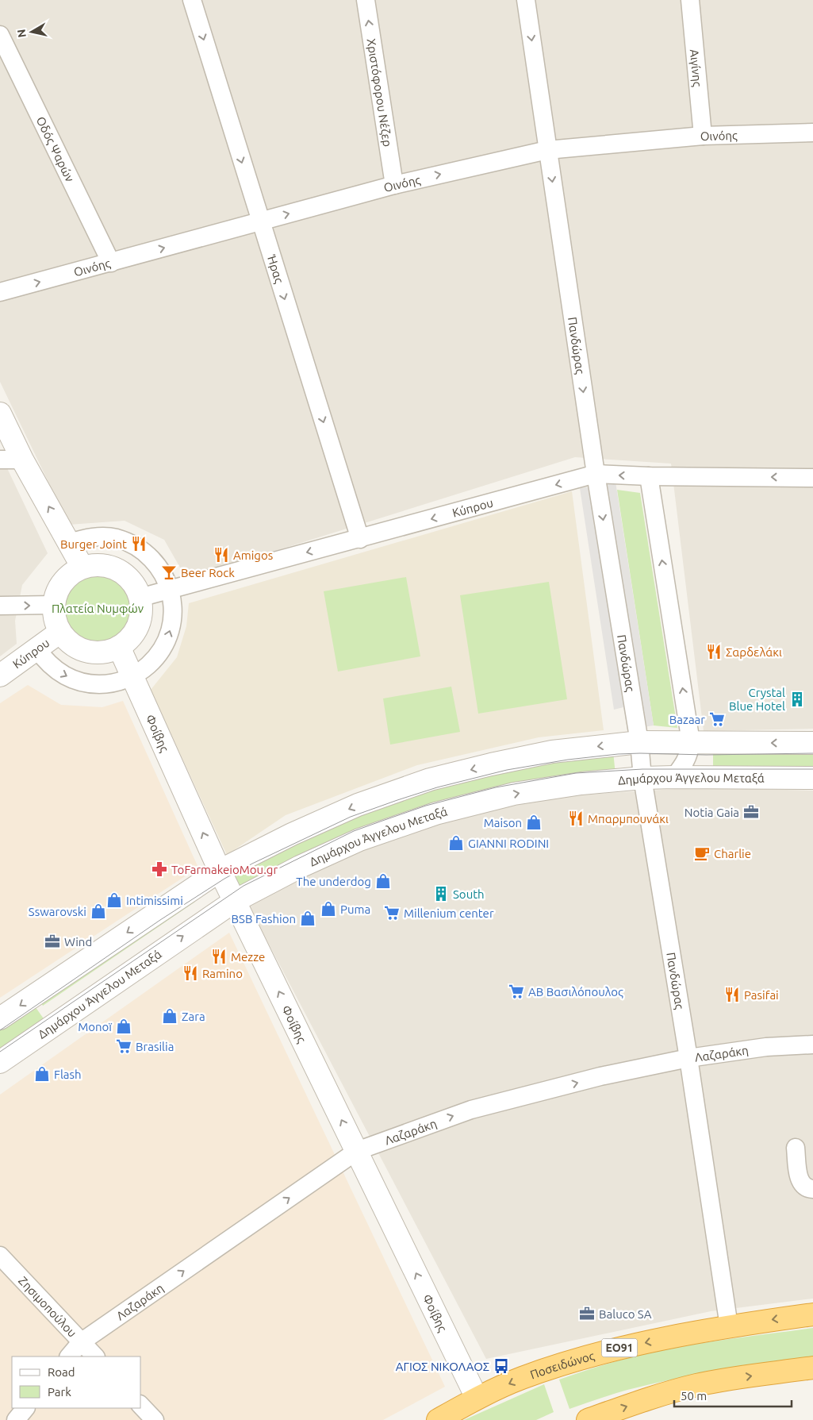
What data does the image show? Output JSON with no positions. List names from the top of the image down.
{
  "streets": {
    "highway": ["ΕΟ91", "Ποσειδώνος"],
    "street": [
      "Αιγίνης",
      "Χριστόφορου Νέζερ",
      "Οινόης",
      "Οδóς Ψαρών",
      "Ήρας",
      "Πανδώρας",
      "Κύπρου",
      "Φοίβης",
      "Δημάρχου Άγγελου Μεταξά",
      "Λαζαράκη",
      "Ζησιμοπούλου"
    ]
  },
  "crossings": [
    ["Αιγίνης", "Οινόης"],
    ["Χριστόφορου Νέζερ", "Οινόης"],
    ["Οινόης", "Οδóς Ψαρών"],
    ["Οινόης", "Ήρας"],
    ["Οινόης", "Πανδώρας"],
    ["Ήρας", "Κύπρου"],
    ["Πανδώρας", "Κύπρου"],
    ["Πανδώρας", "Δημάρχου Άγγελου Μεταξά"],
    ["Πανδώρας", "Λαζαράκη"],
    ["Πανδώρας", "Ποσειδώνος"],
    ["Κύπρου", "Φοίβης"],
    ["Φοίβης", "Δημάρχου Άγγελου Μεταξά"],
    ["Φοίβης", "Λαζαράκη"],
    ["Φοίβης", "Ποσειδώνος"],
    ["Λαζαράκη", "Ζησιμοπούλου"]
  ],
  "one_way": [
    "Χριστόφορου Νέζερ",
    "Οινόης",
    "Ήρας",
    "Κύπρου",
    "Φοίβης",
    "Λαζαράκη"
  ],
  "parks": ["Πλατεία Νυμφών"],
  "places": {
    "restaurant": [
      "Burger Joint",
      "Amigos",
      "Σαρδελάκι",
      "Μπαρμπουνάκι",
      "Mezze",
      "Ramino",
      "Pasifai"
    ],
    "bar": ["Beer Rock"],
    "building": ["Crystal Blue Hotel", "South"],
    "supermarket": [
      "Bazaar",
      "Millenium center",
      "ΑΒ Βασιλόπουλος",
      "Brasilia"
    ],
    "office": ["Notia Gaia", "Wind", "Baluco SA"],
    "shop": [
      "Maison",
      "GIANNI RODINI",
      "The underdog",
      "Intimissimi",
      "Puma",
      "Sswarovski",
      "BSB Fashion",
      "Zara",
      "Monoï",
      "Flash"
    ],
    "cafe": ["Charlie"],
    "pharmacy": ["ToFarmakeioMou.gr"],
    "bus stop": ["ΑΓΙΟΣ ΝΙΚΟΛΑΟΣ"]
  },
  "legend": ["Road", "Park"],
  "scale_bar": "50 m",
  "north": "left"
}
